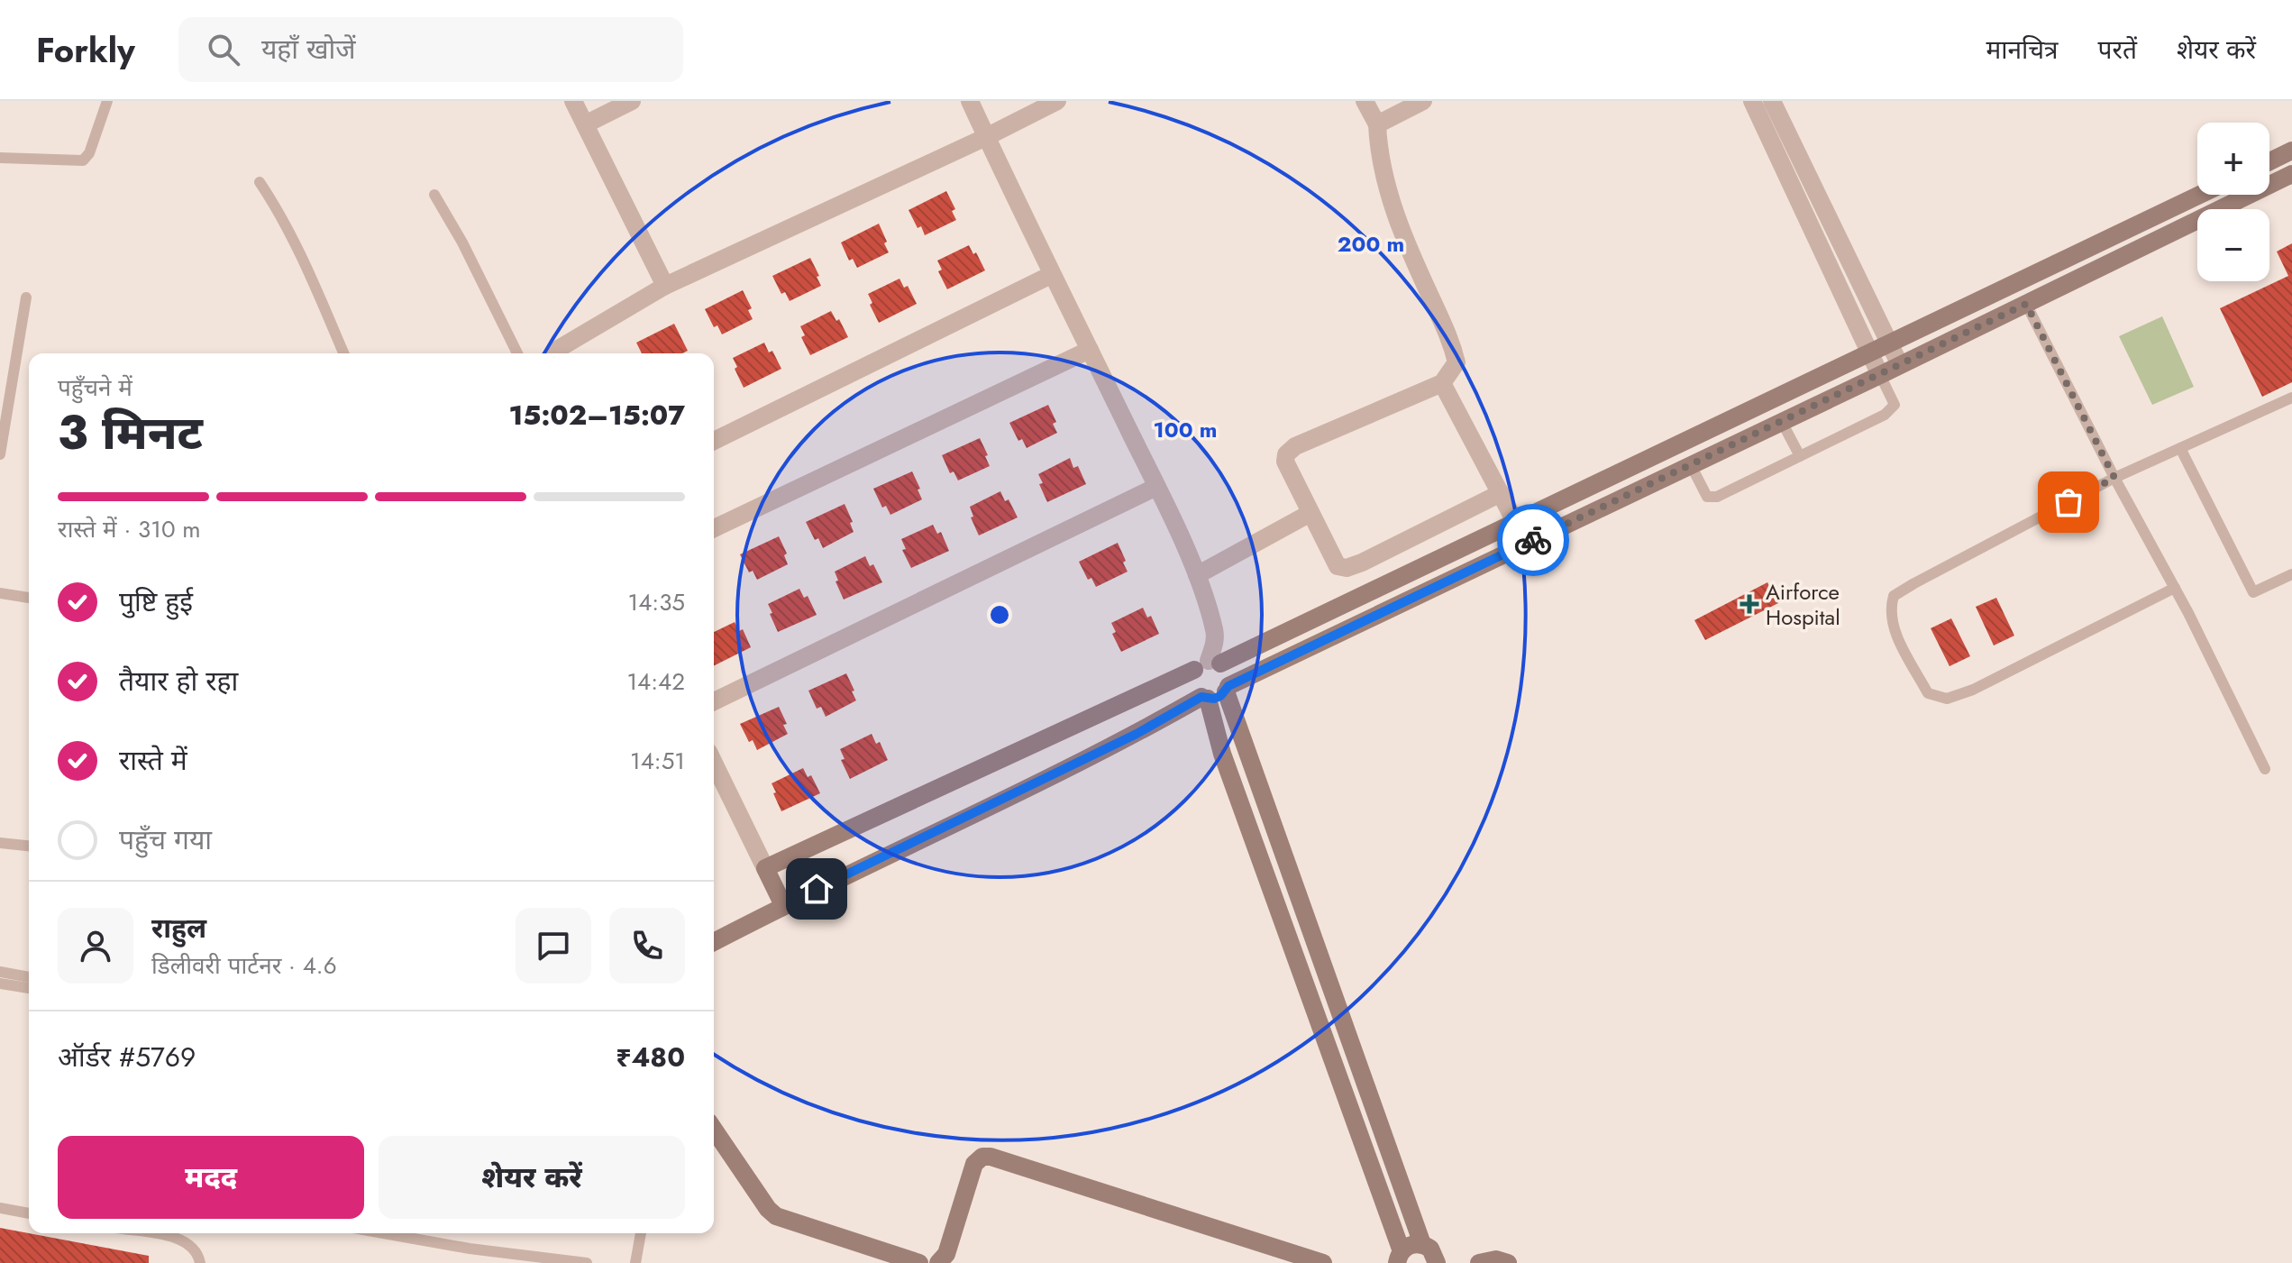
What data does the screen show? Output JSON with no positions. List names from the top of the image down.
{
  "places": {
    "health": ["Airforce Hospital"]
  },
  "page": {
    "header": "Forkly",
    "search": "यहाँ खोजें",
    "nav": ["मानचित्र", "परतें", "शेयर करें"],
    "map_buttons": ["+", "−"],
    "heading": ["3 मिनट", "पहुँचने में", "15:02–15:07"],
    "panel": [
      "राहुल",
      "डिलीवरी पार्टनर · 4.6",
      "ऑर्डर #5769",
      "₹480"
    ],
    "bar": "रास्ते में · 310 m",
    "list": [
      ["पुष्टि हुई", "14:35"],
      ["तैयार हो रहा", "14:42"],
      ["रास्ते में", "14:51"],
      "पहुँच गया"
    ],
    "buttons": ["मदद", "शेयर करें"]
  },
  "rings": ["200 m", "100 m"]
}
